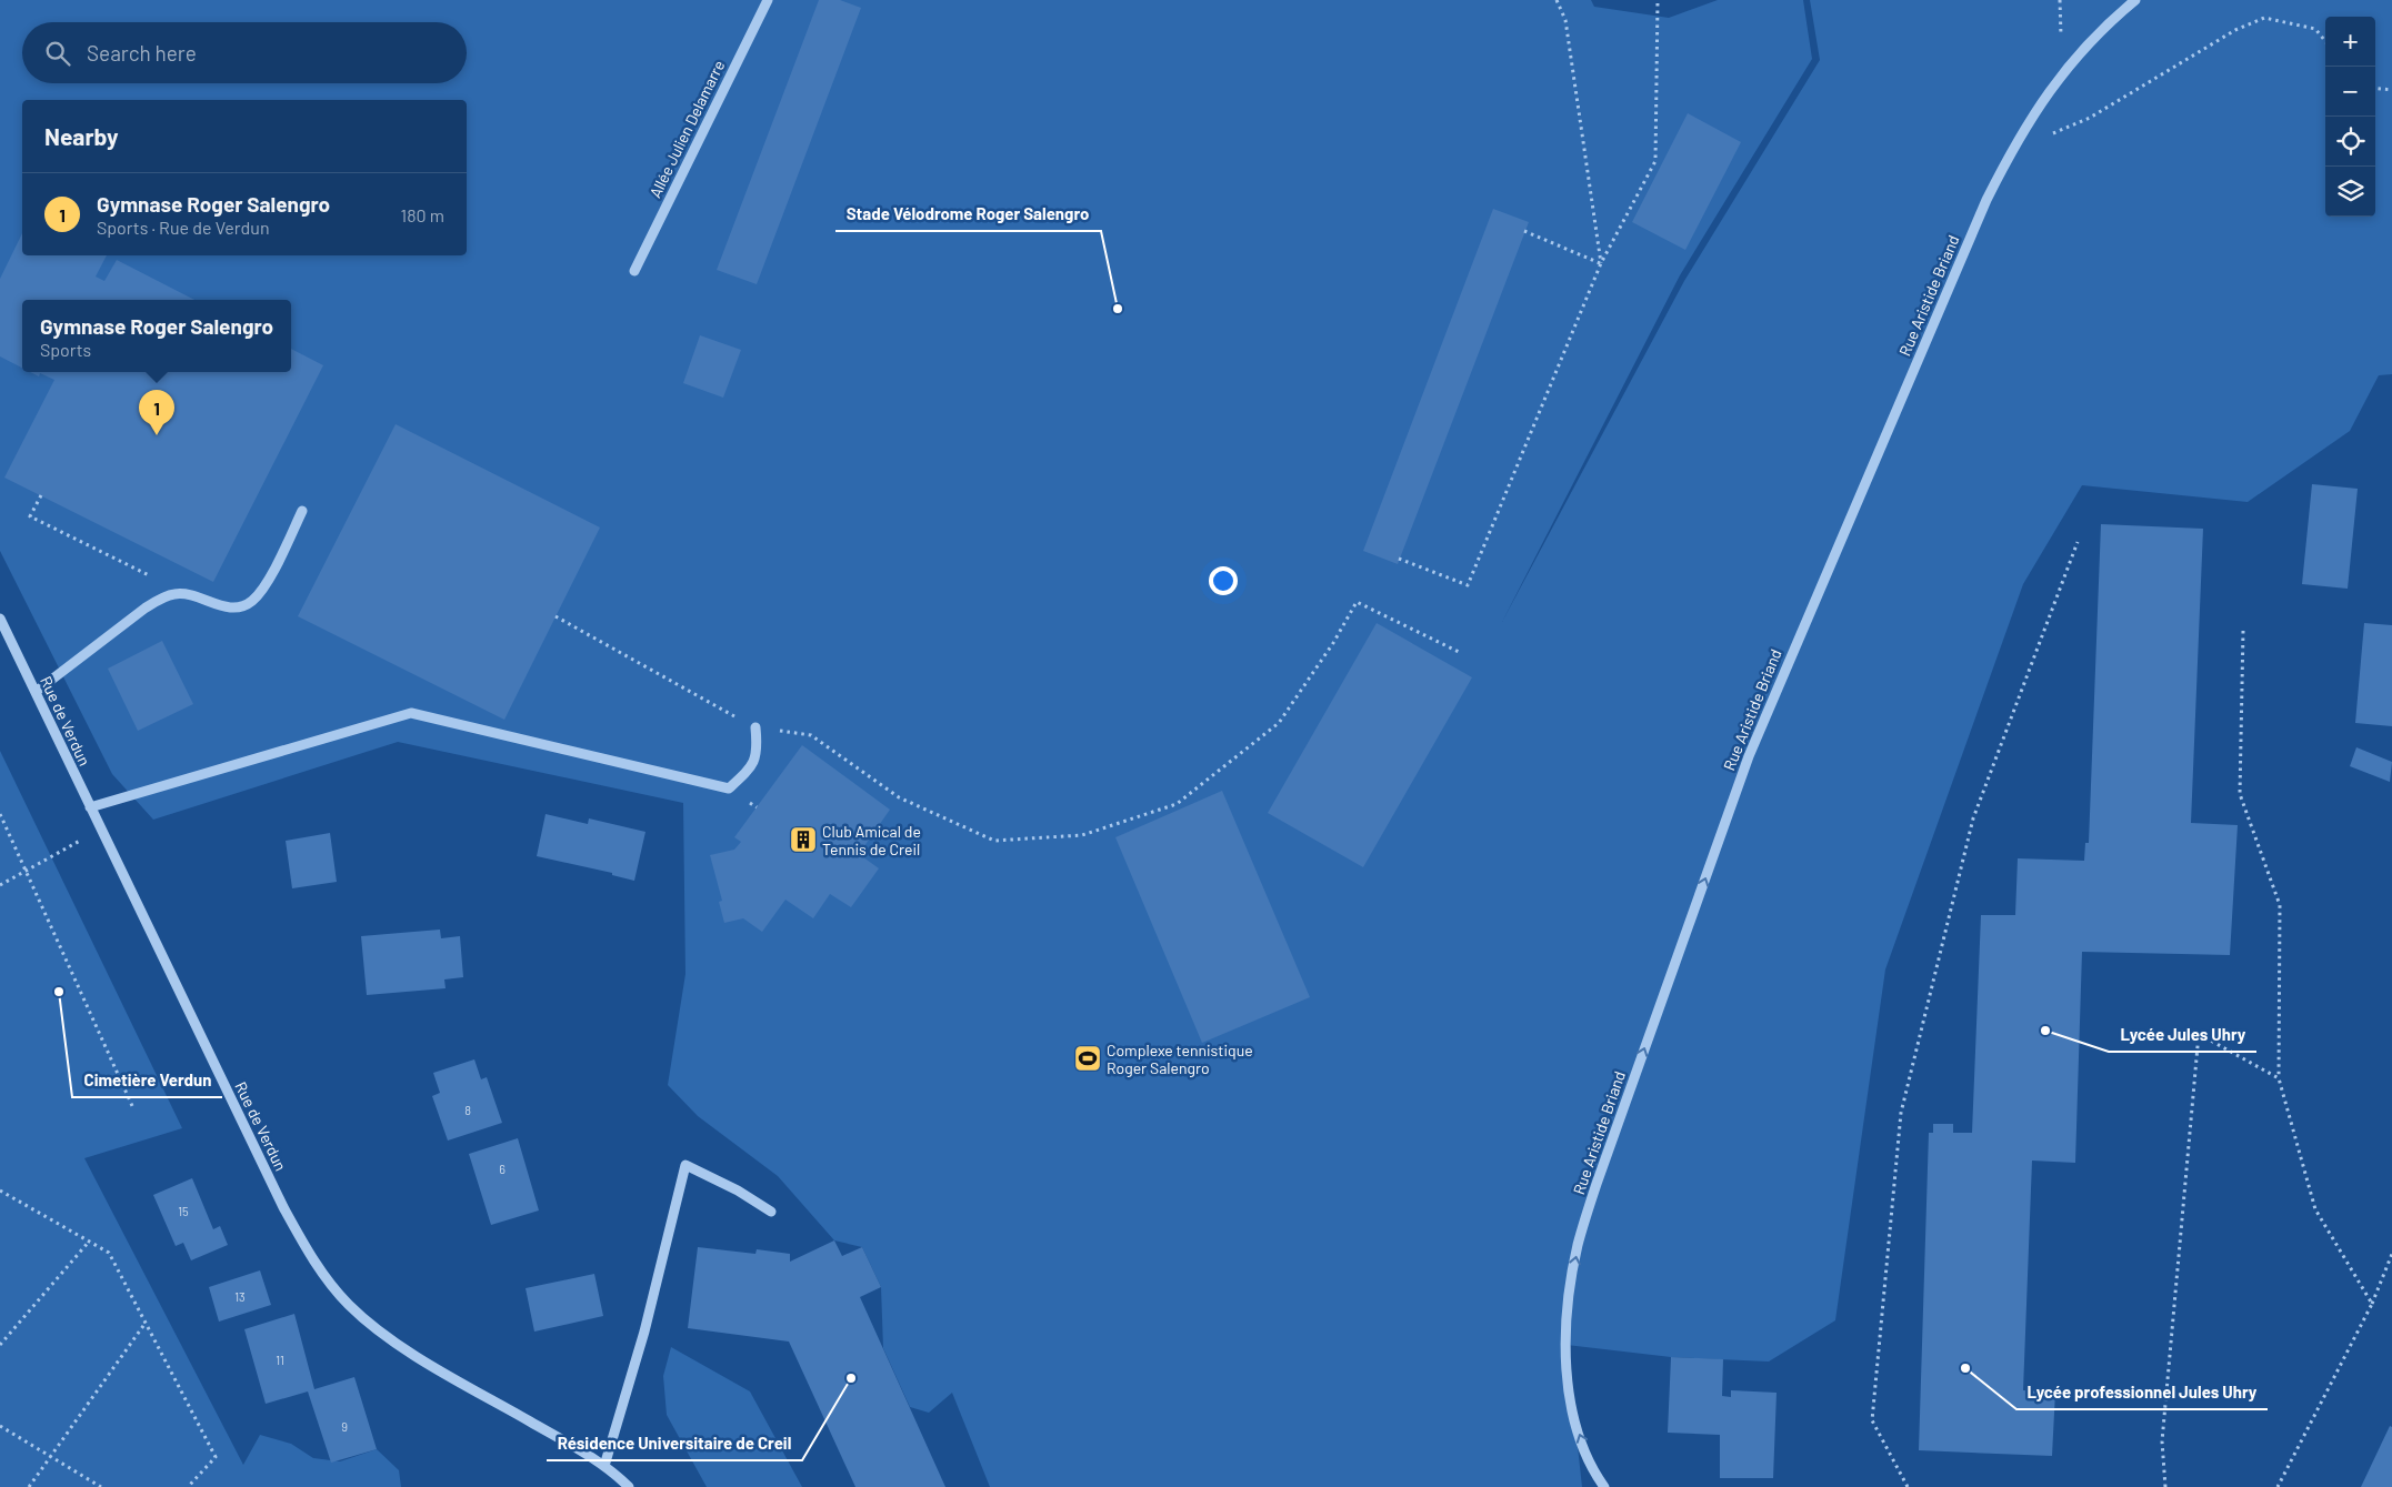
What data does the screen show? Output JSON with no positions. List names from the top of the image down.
{
  "streets": {
    "street": ["Allée Julien Delamarre", "Rue Aristide Briand", "Rue de Verdun"]
  },
  "one_way": ["Rue Aristide Briand"],
  "places": {
    "other": [
      "Stade Vélodrome Roger Salengro",
      "Cimetière Verdun",
      "Lycée Jules Uhry",
      "Lycée professionnel Jules Uhry",
      "Résidence Universitaire de Creil"
    ],
    "building": ["Club Amical de Tennis de Creil"],
    "sports": ["Complexe tennistique Roger Salengro"]
  },
  "house_numbers": [
    "8",
    "6",
    "15",
    "13",
    "11",
    "9"
  ],
  "page": {
    "map_buttons": ["+", "−"],
    "search": "Search here",
    "heading": "Nearby",
    "list": [
      {
        "mark": "1",
        "name": "Gymnase Roger Salengro",
        "note": "Sports · Rue de Verdun",
        "value": "180 m"
      }
    ],
    "popup": ["Gymnase Roger Salengro", "Sports"],
    "pins": "1"
  }
}
